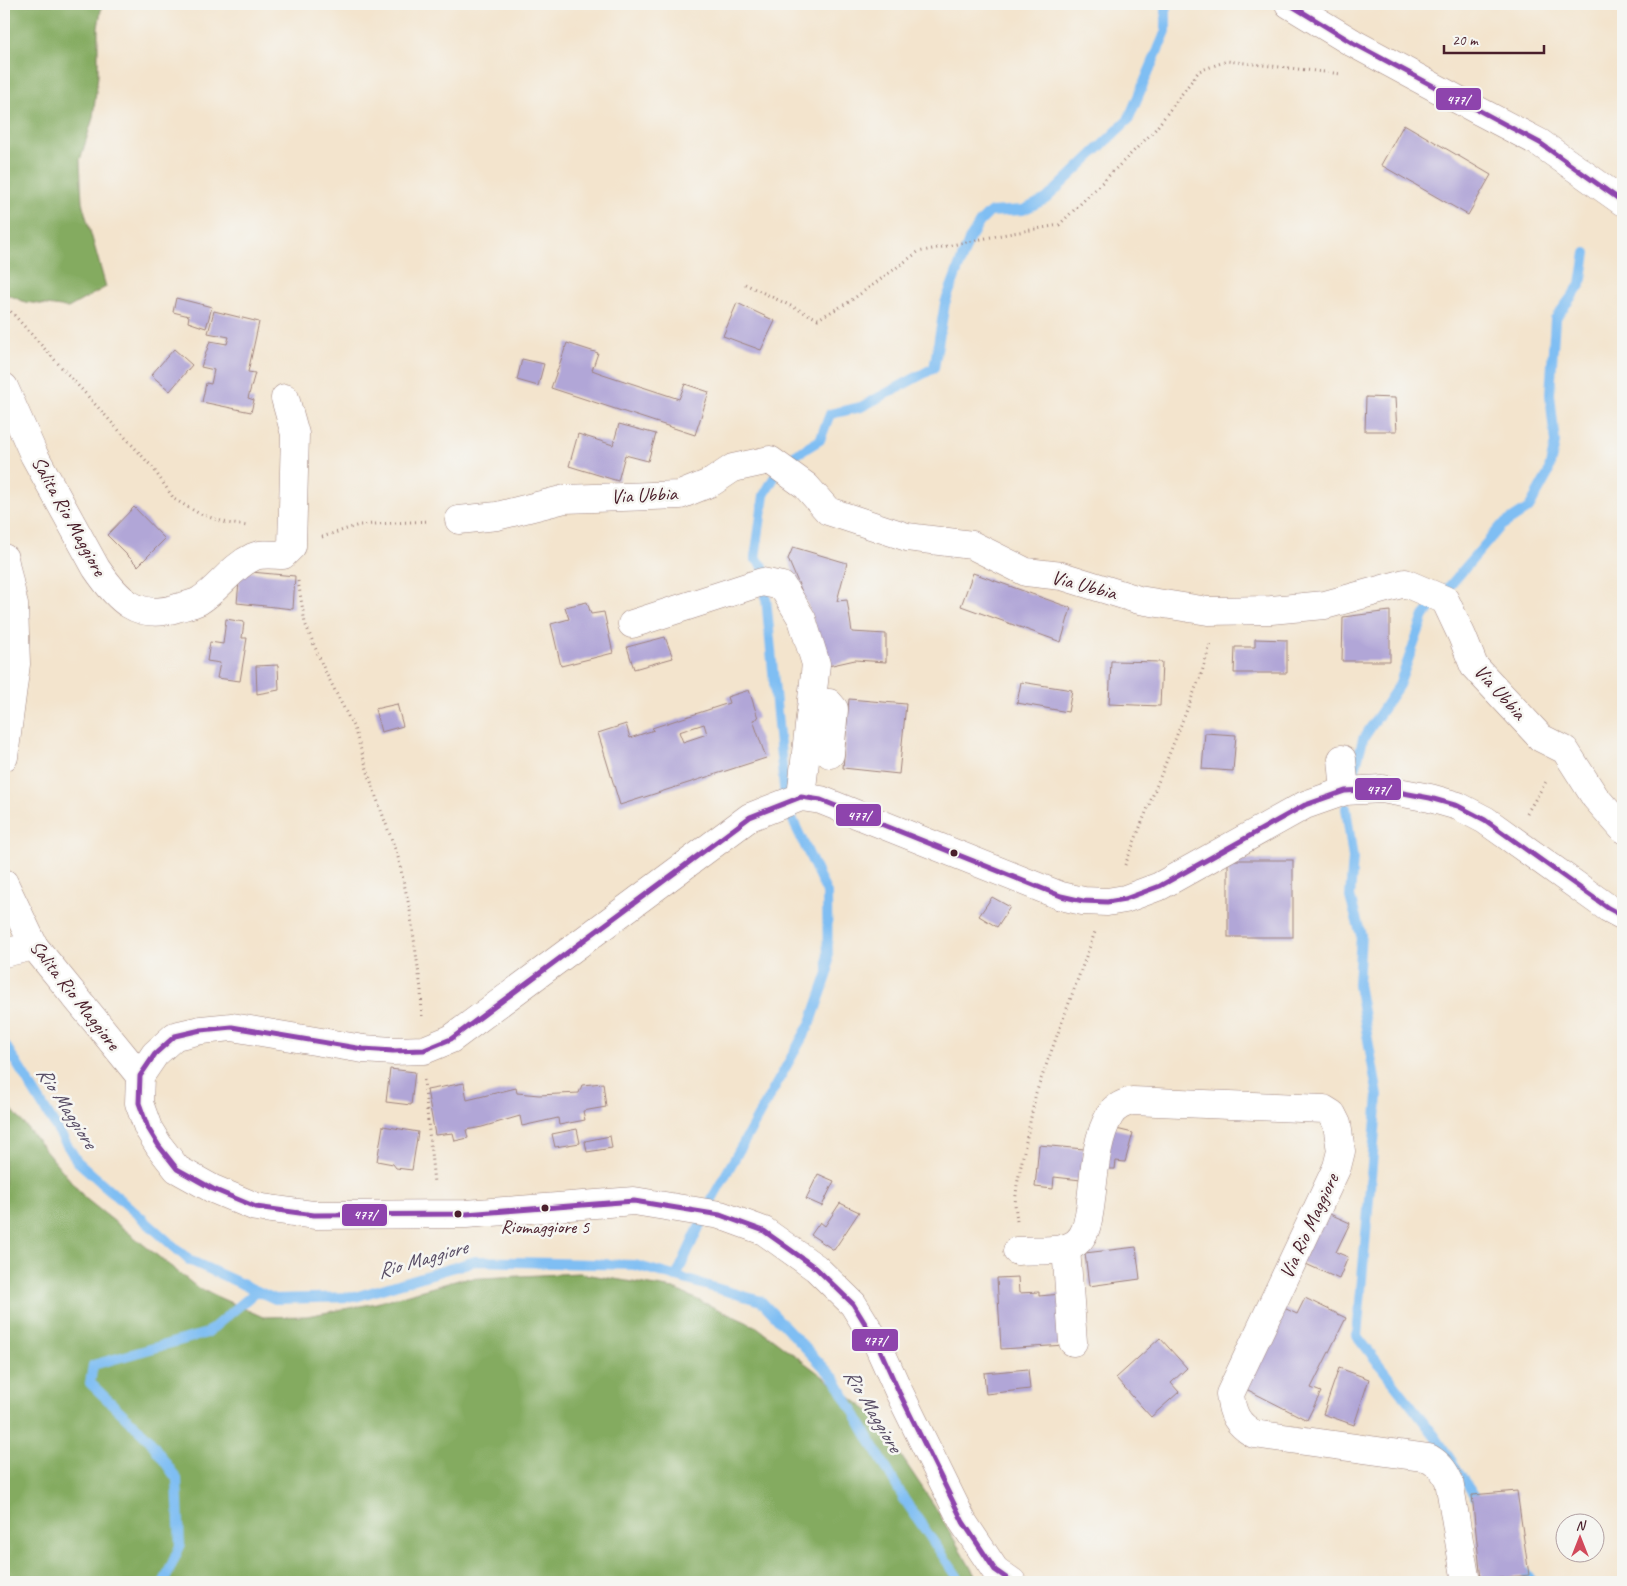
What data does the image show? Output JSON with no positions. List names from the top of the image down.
{
  "streets": {
    "street": ["Via Ubbia", "Salita Rio Maggiore", "Via Rio Maggiore"]
  },
  "water": ["Rio Maggiore"],
  "places": ["Riomaggiore 5"],
  "lines": ["transit line 477/"],
  "scale_bar": "20 m",
  "north": "top"
}
